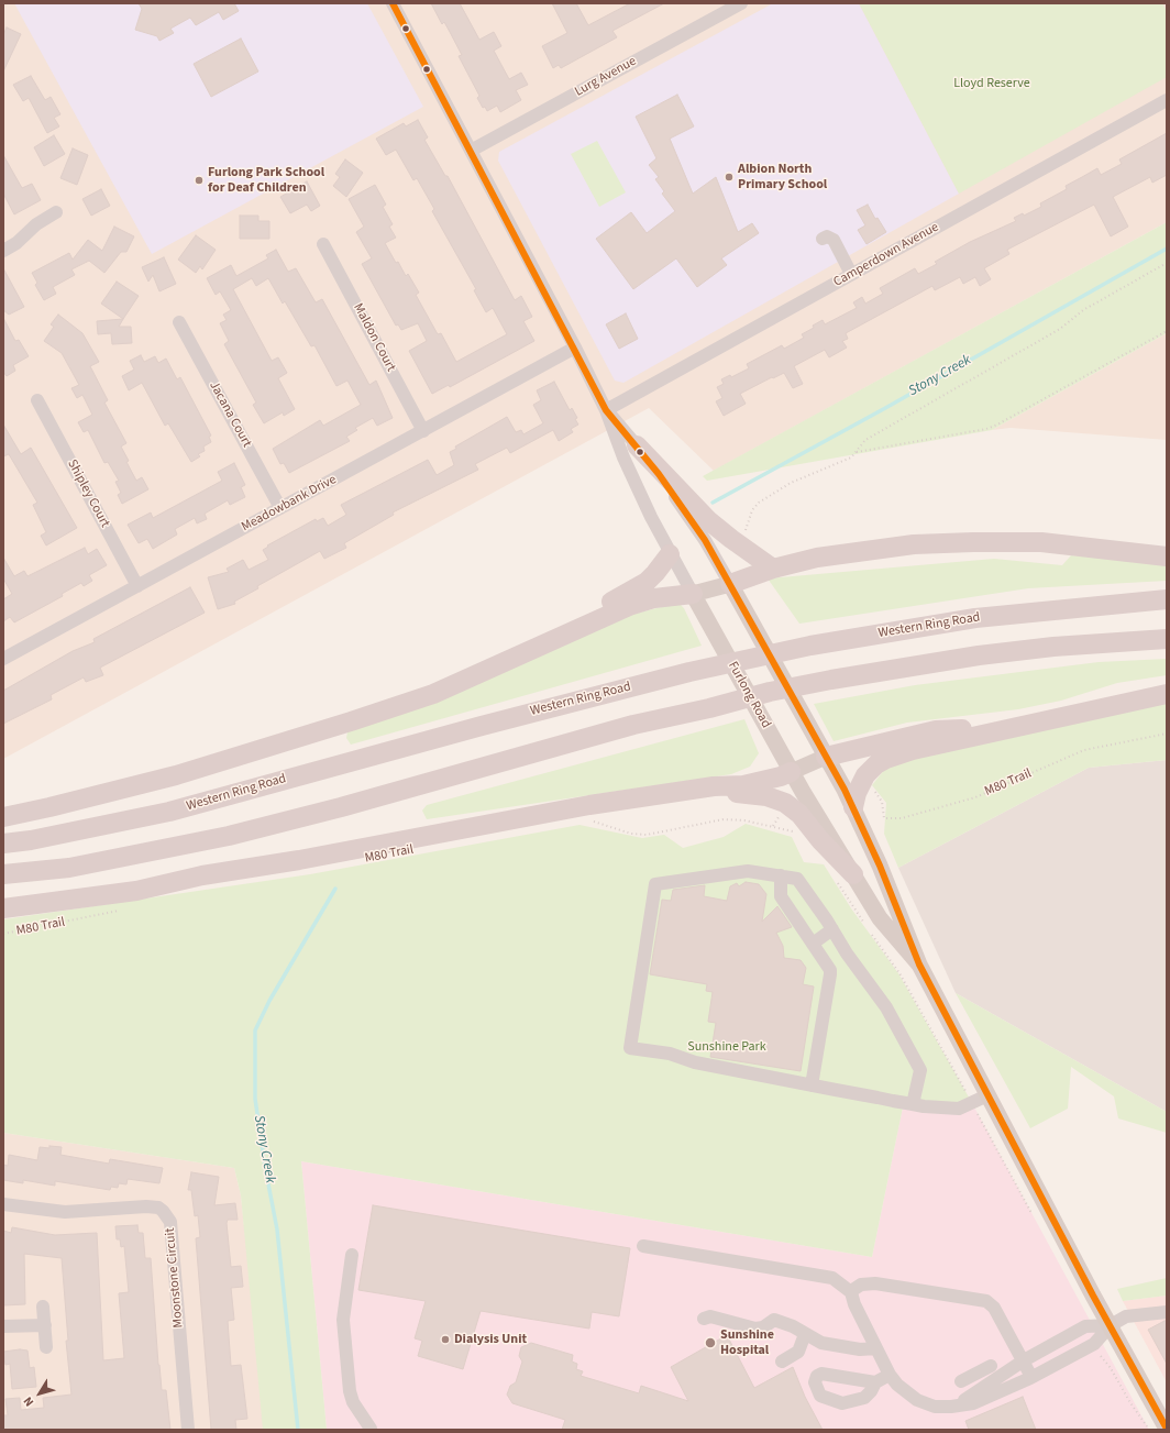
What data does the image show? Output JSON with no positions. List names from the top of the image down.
{
  "streets": {
    "highway": ["Western Ring Road"],
    "main road": ["Furlong Road"],
    "street": [
      "Lurg Avenue",
      "Camperdown Avenue",
      "Maldon Court",
      "Jacana Court",
      "Shipley Court",
      "Meadowbank Drive",
      "Moonstone Circuit"
    ],
    "path": ["M80 Trail"]
  },
  "crossings": [
    ["Lurg Avenue", "Furlong Road"],
    ["Camperdown Avenue", "Furlong Road"],
    ["Maldon Court", "Meadowbank Drive"],
    ["Jacana Court", "Meadowbank Drive"],
    ["Shipley Court", "Meadowbank Drive"],
    ["Meadowbank Drive", "Furlong Road"]
  ],
  "water": ["Stony Creek"],
  "parks": ["Lloyd Reserve", "Sunshine Park"],
  "places": [
    "Albion North Primary School",
    "Furlong Park School for Deaf Children",
    "Dialysis Unit",
    "Sunshine Hospital"
  ],
  "north": "bottom left"
}
